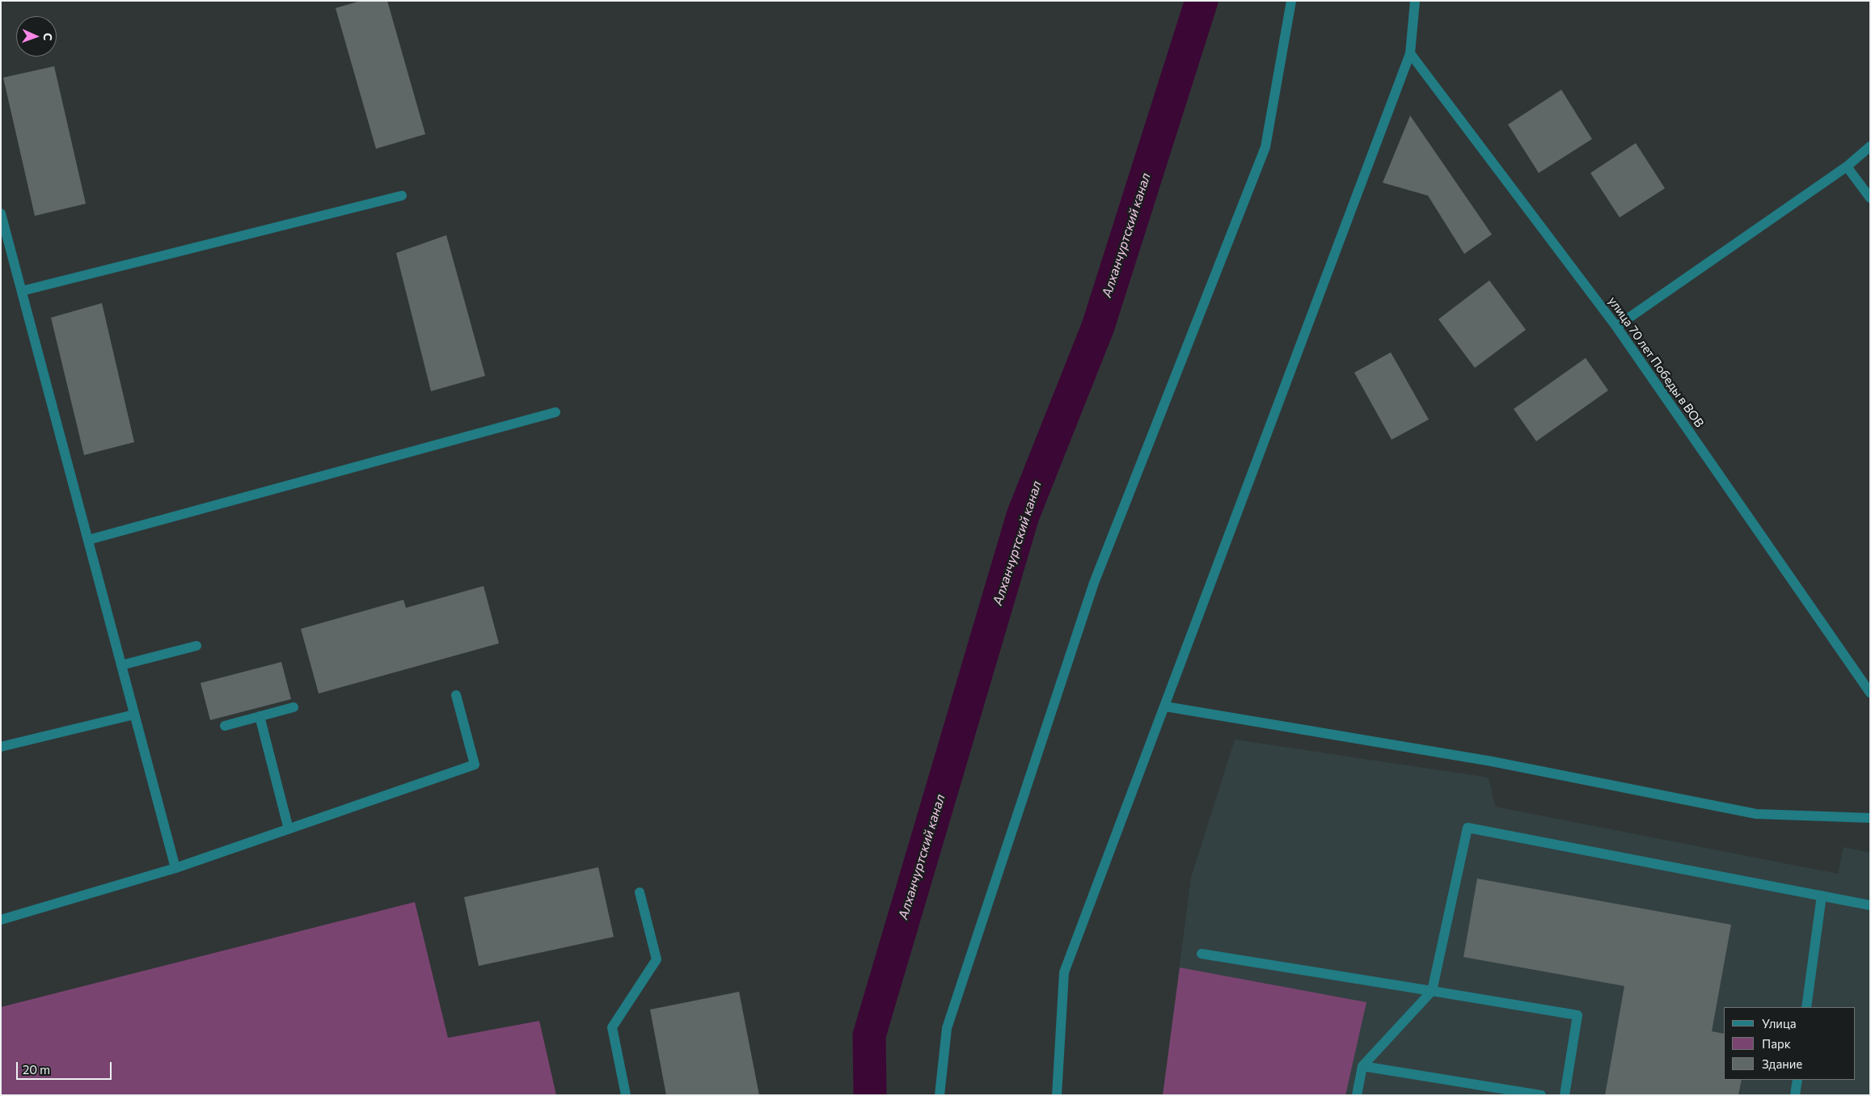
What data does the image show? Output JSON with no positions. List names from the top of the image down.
{
  "streets": {
    "street": ["улица 70 лет Победы в ВОВ"]
  },
  "water": ["Алханчуртский канал"],
  "legend": ["Улица", "Парк", "Здание"],
  "scale_bar": "20 m",
  "north": "right"
}
